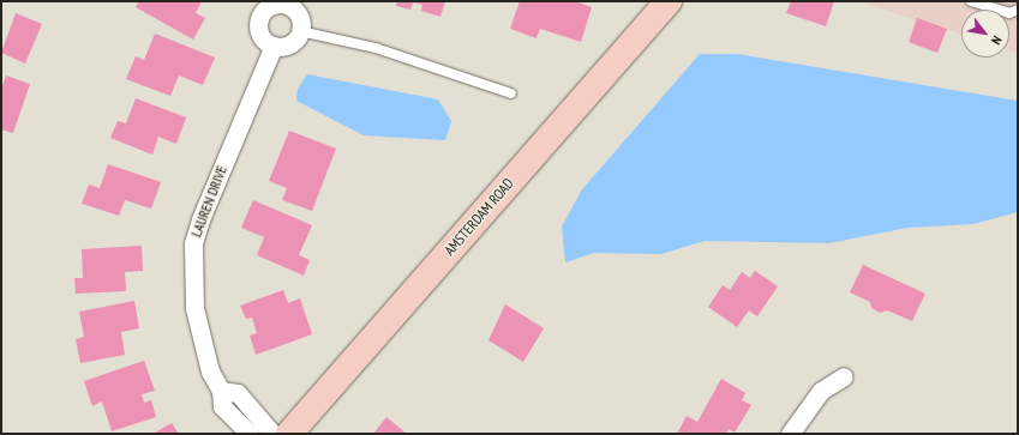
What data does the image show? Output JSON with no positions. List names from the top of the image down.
{
  "streets": {
    "main road": ["AMSTERDAM ROAD"],
    "street": ["LAUREN DRIVE"]
  },
  "north": "bottom right"
}
